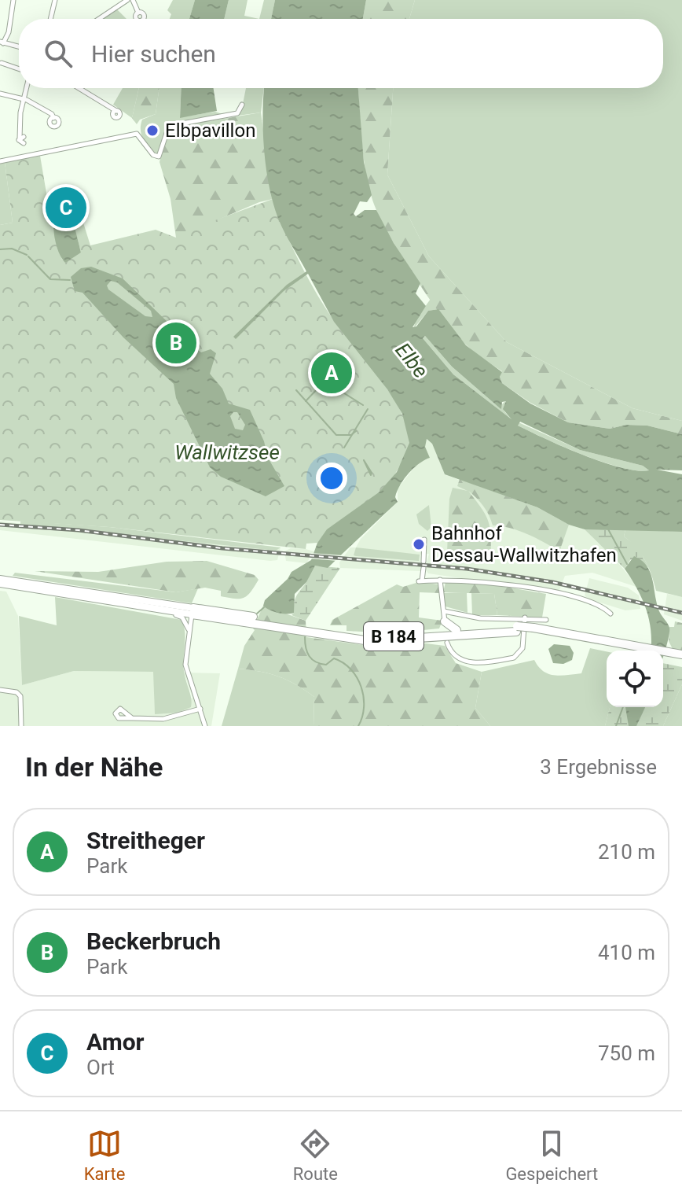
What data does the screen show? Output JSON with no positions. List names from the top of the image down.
{
  "streets": {
    "highway": ["B 184"]
  },
  "water": ["Elbe", "Wallwitzsee"],
  "places": ["Elbpavillon", "Bahnhof Dessau-Wallwitzhafen"],
  "page": {
    "search": "Hier suchen",
    "pins": ["C", "B", "A"],
    "heading": ["In der Nähe", "3 Ergebnisse"],
    "list": [
      {
        "mark": "A",
        "name": "Streitheger",
        "note": "Park",
        "value": "210 m"
      },
      {
        "mark": "B",
        "name": "Beckerbruch",
        "note": "Park",
        "value": "410 m"
      },
      {
        "mark": "C",
        "name": "Amor",
        "note": "Ort",
        "value": "750 m"
      }
    ],
    "nav": ["Karte", "Route", "Gespeichert"]
  }
}
